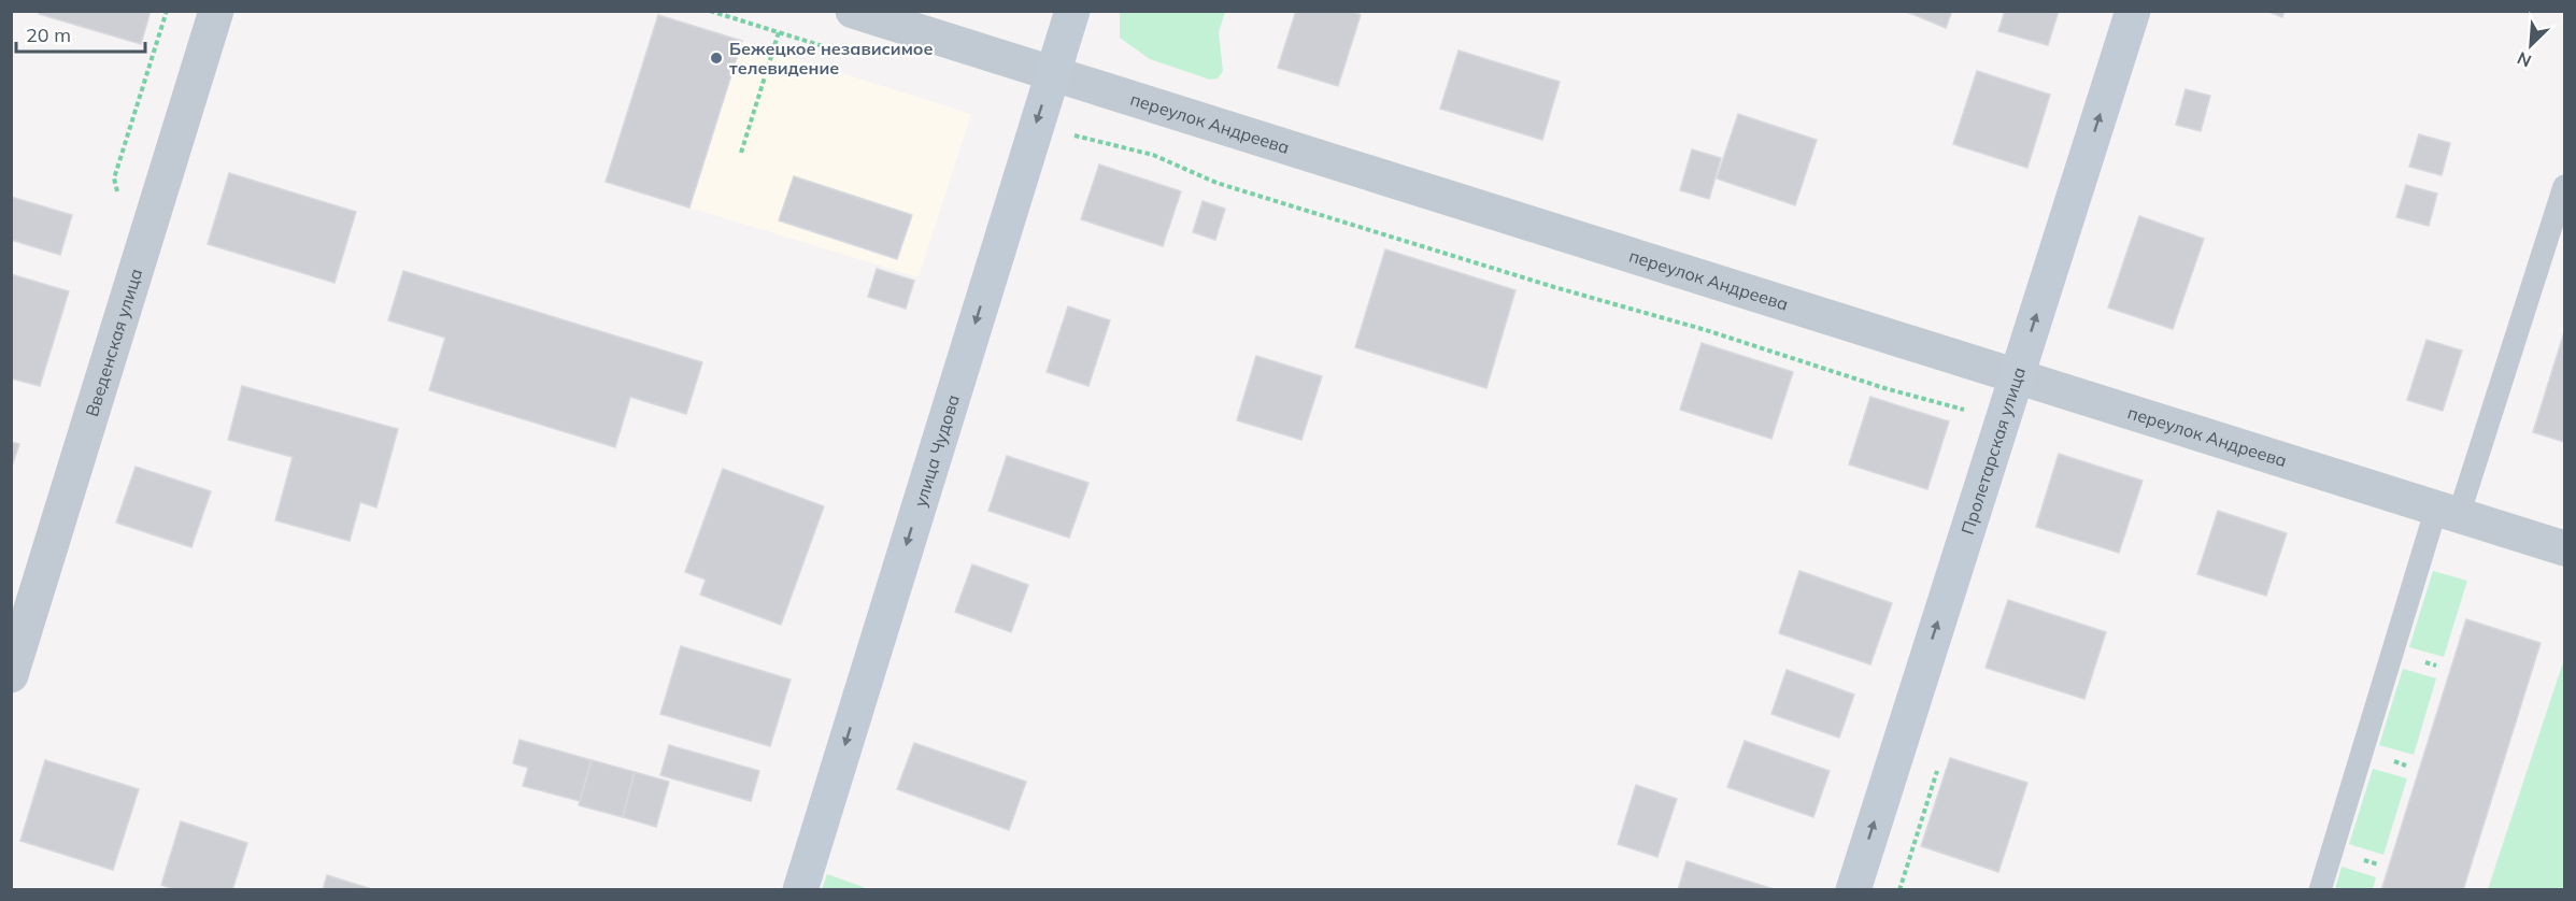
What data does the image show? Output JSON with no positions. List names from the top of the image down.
{
  "streets": {
    "street": [
      "переулок Андреева",
      "Введенская улица",
      "улица Чудова",
      "Пролетарская улица"
    ]
  },
  "crossings": [
    ["переулок Андреева", "улица Чудова"],
    ["переулок Андреева", "Пролетарская улица"]
  ],
  "one_way": ["улица Чудова", "Пролетарская улица"],
  "places": ["Бежецкое независимое телевидение"],
  "scale_bar": "20 m",
  "north": "bottom left"
}
